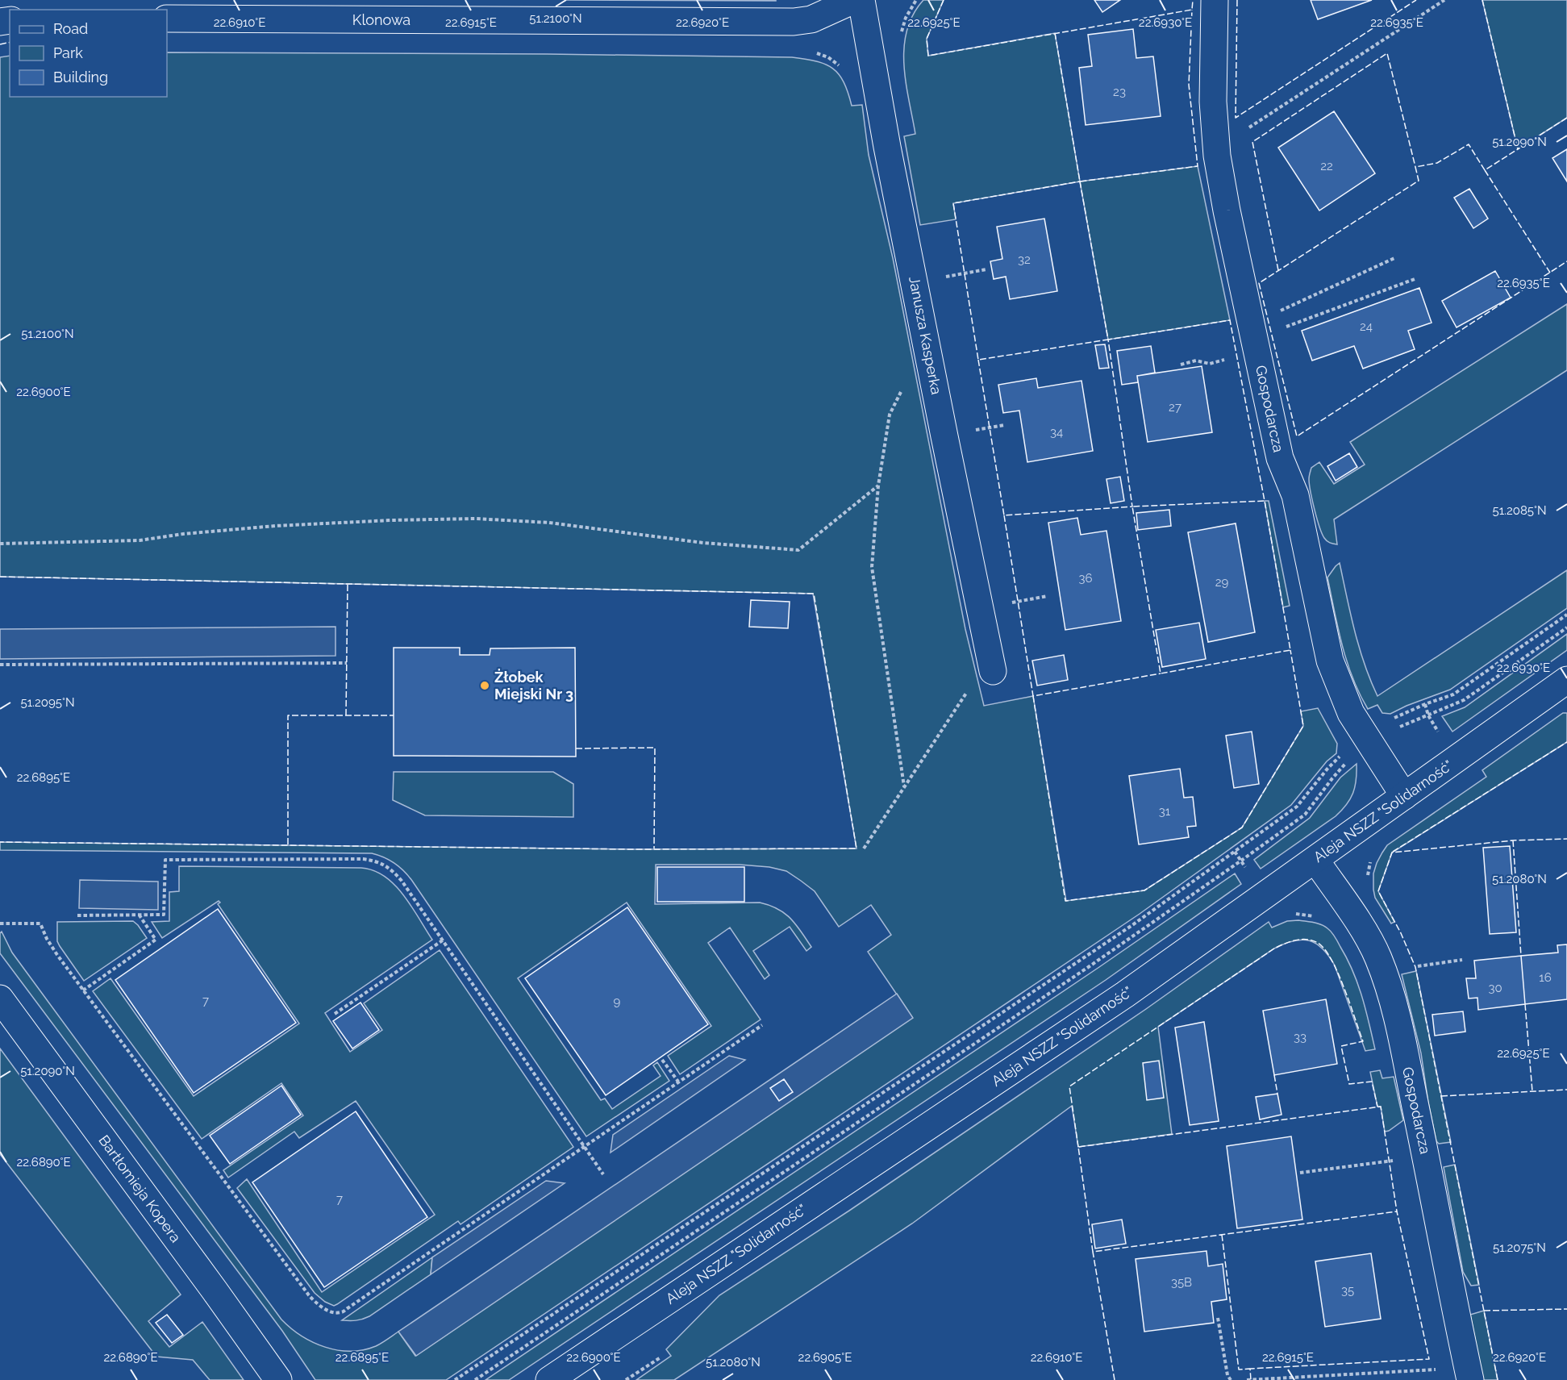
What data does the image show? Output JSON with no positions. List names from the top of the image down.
{
  "streets": {
    "street": [
      "Klonowa",
      "Janusza Kasperka",
      "Gospodarcza",
      "Aleja NSZZ \"Solidarność\"",
      "Bartłomieja Kopera"
    ]
  },
  "crossings": [
    ["Gospodarcza", "Aleja NSZZ \"Solidarność\""]
  ],
  "places": ["Żłobek Miejski Nr 3"],
  "house_numbers": [
    "23",
    "22",
    "32",
    "24",
    "27",
    "34",
    "36",
    "29",
    "31",
    "16",
    "30",
    "7",
    "9",
    "33",
    "7",
    "35B",
    "35"
  ],
  "legend": ["Road", "Park", "Building"],
  "coordinates": [
    "51.2100°N",
    "22.6915°E",
    "22.6910°E",
    "22.6920°E",
    "22.6925°E",
    "22.6930°E",
    "22.6935°E",
    "51.2090°N",
    "22.6900°E",
    "51.2085°N",
    "51.2095°N",
    "22.6895°E",
    "51.2080°N",
    "22.6890°E",
    "51.2075°N",
    "22.6905°E"
  ]
}
